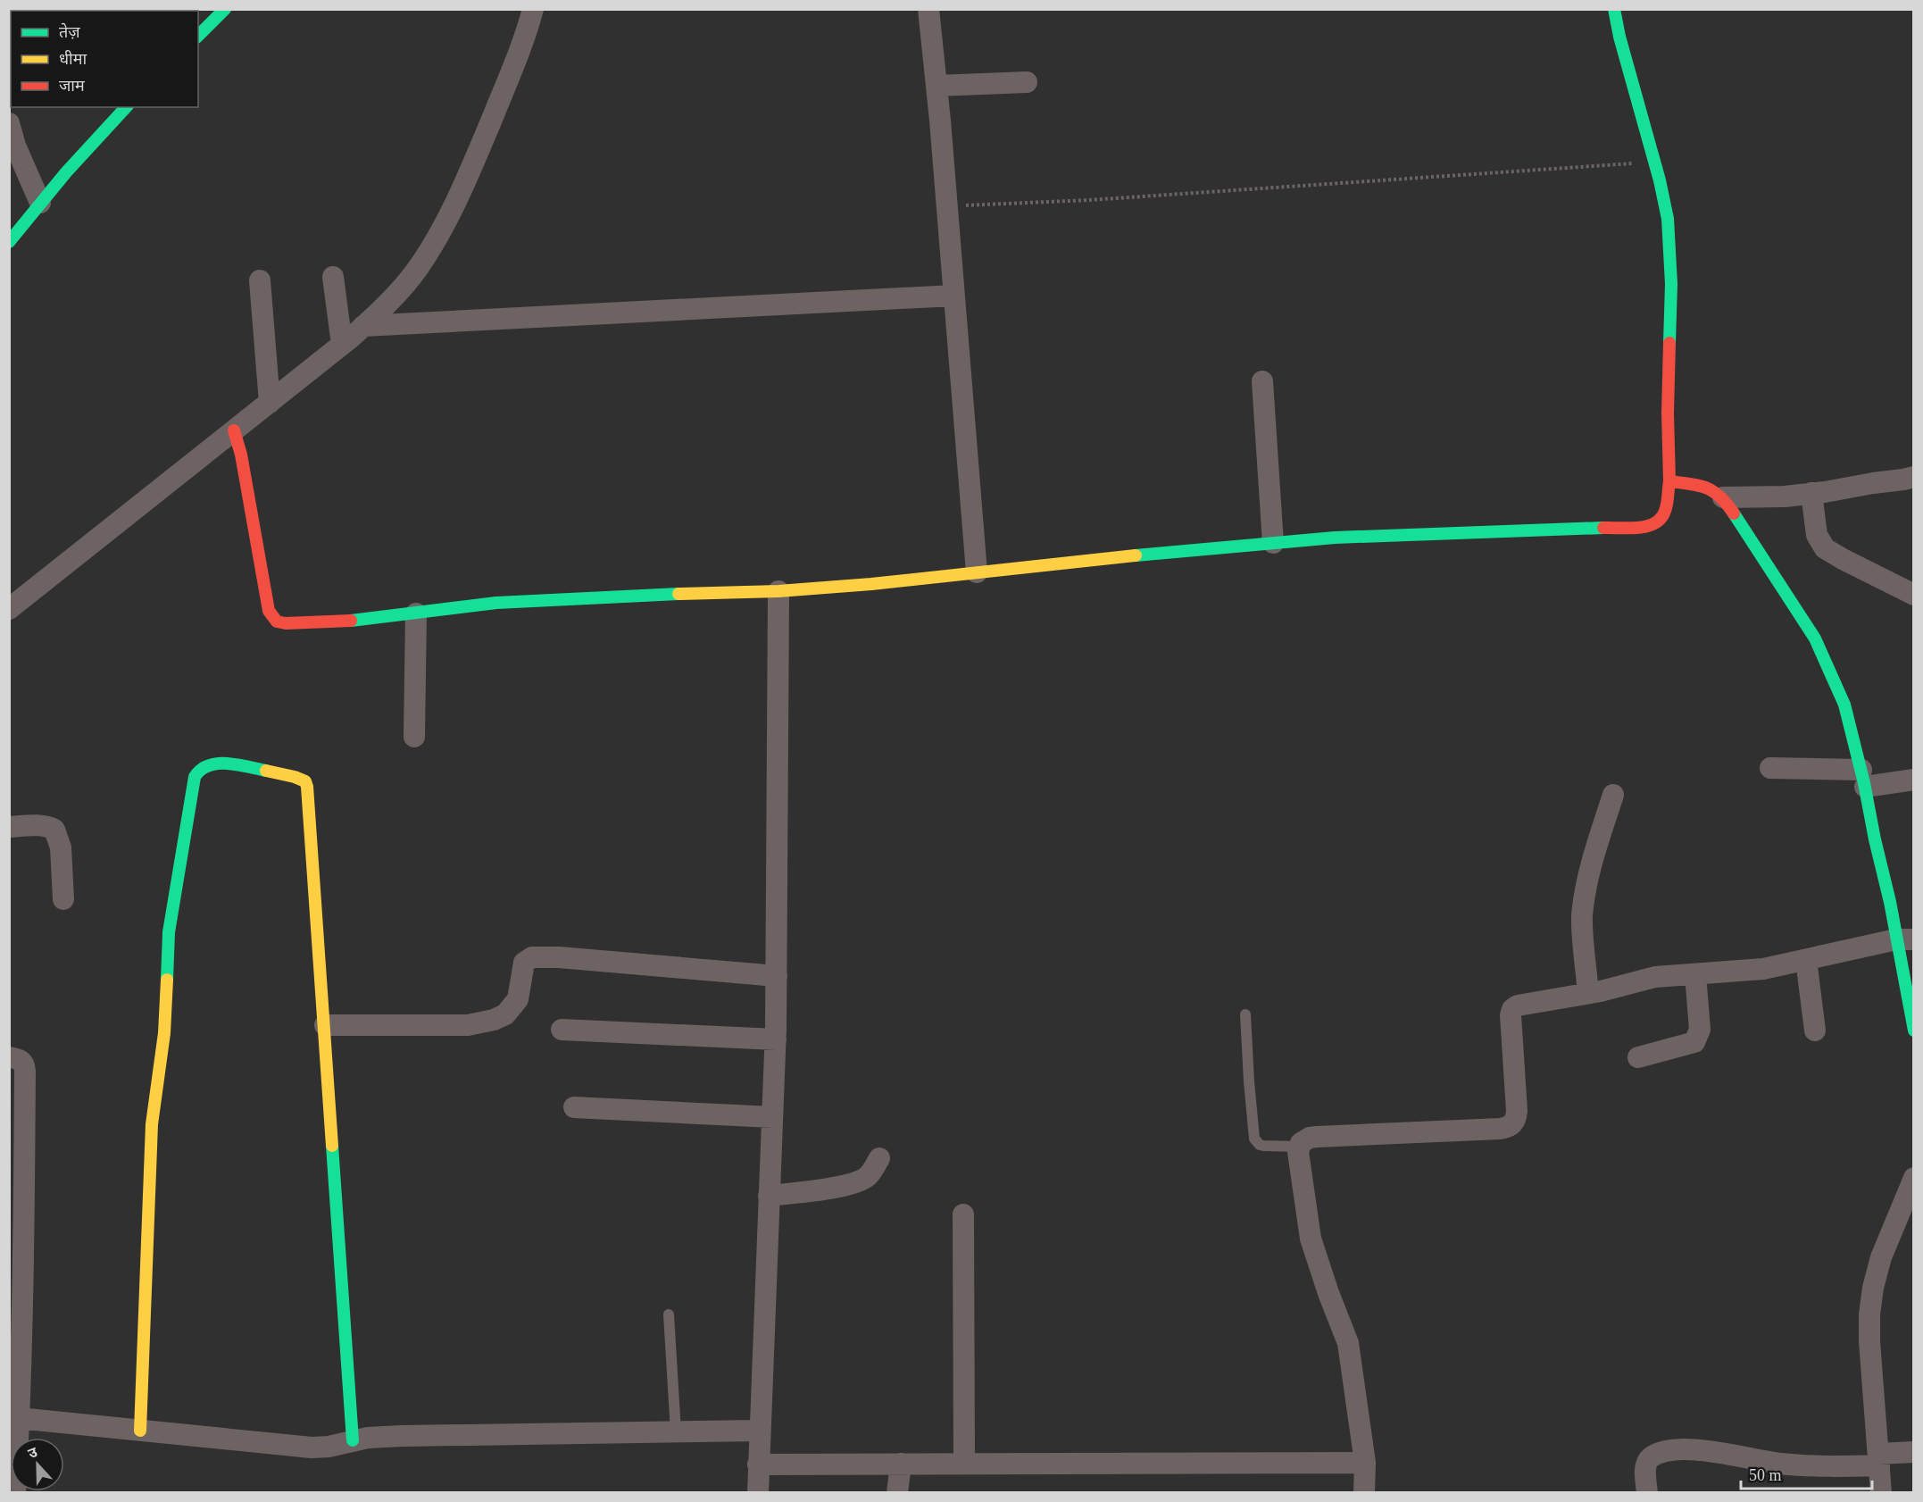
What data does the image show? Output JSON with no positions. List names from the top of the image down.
{
  "legend": ["तेज़", "धीमा", "जाम"],
  "scale_bar": "50 m",
  "north": "top"
}
